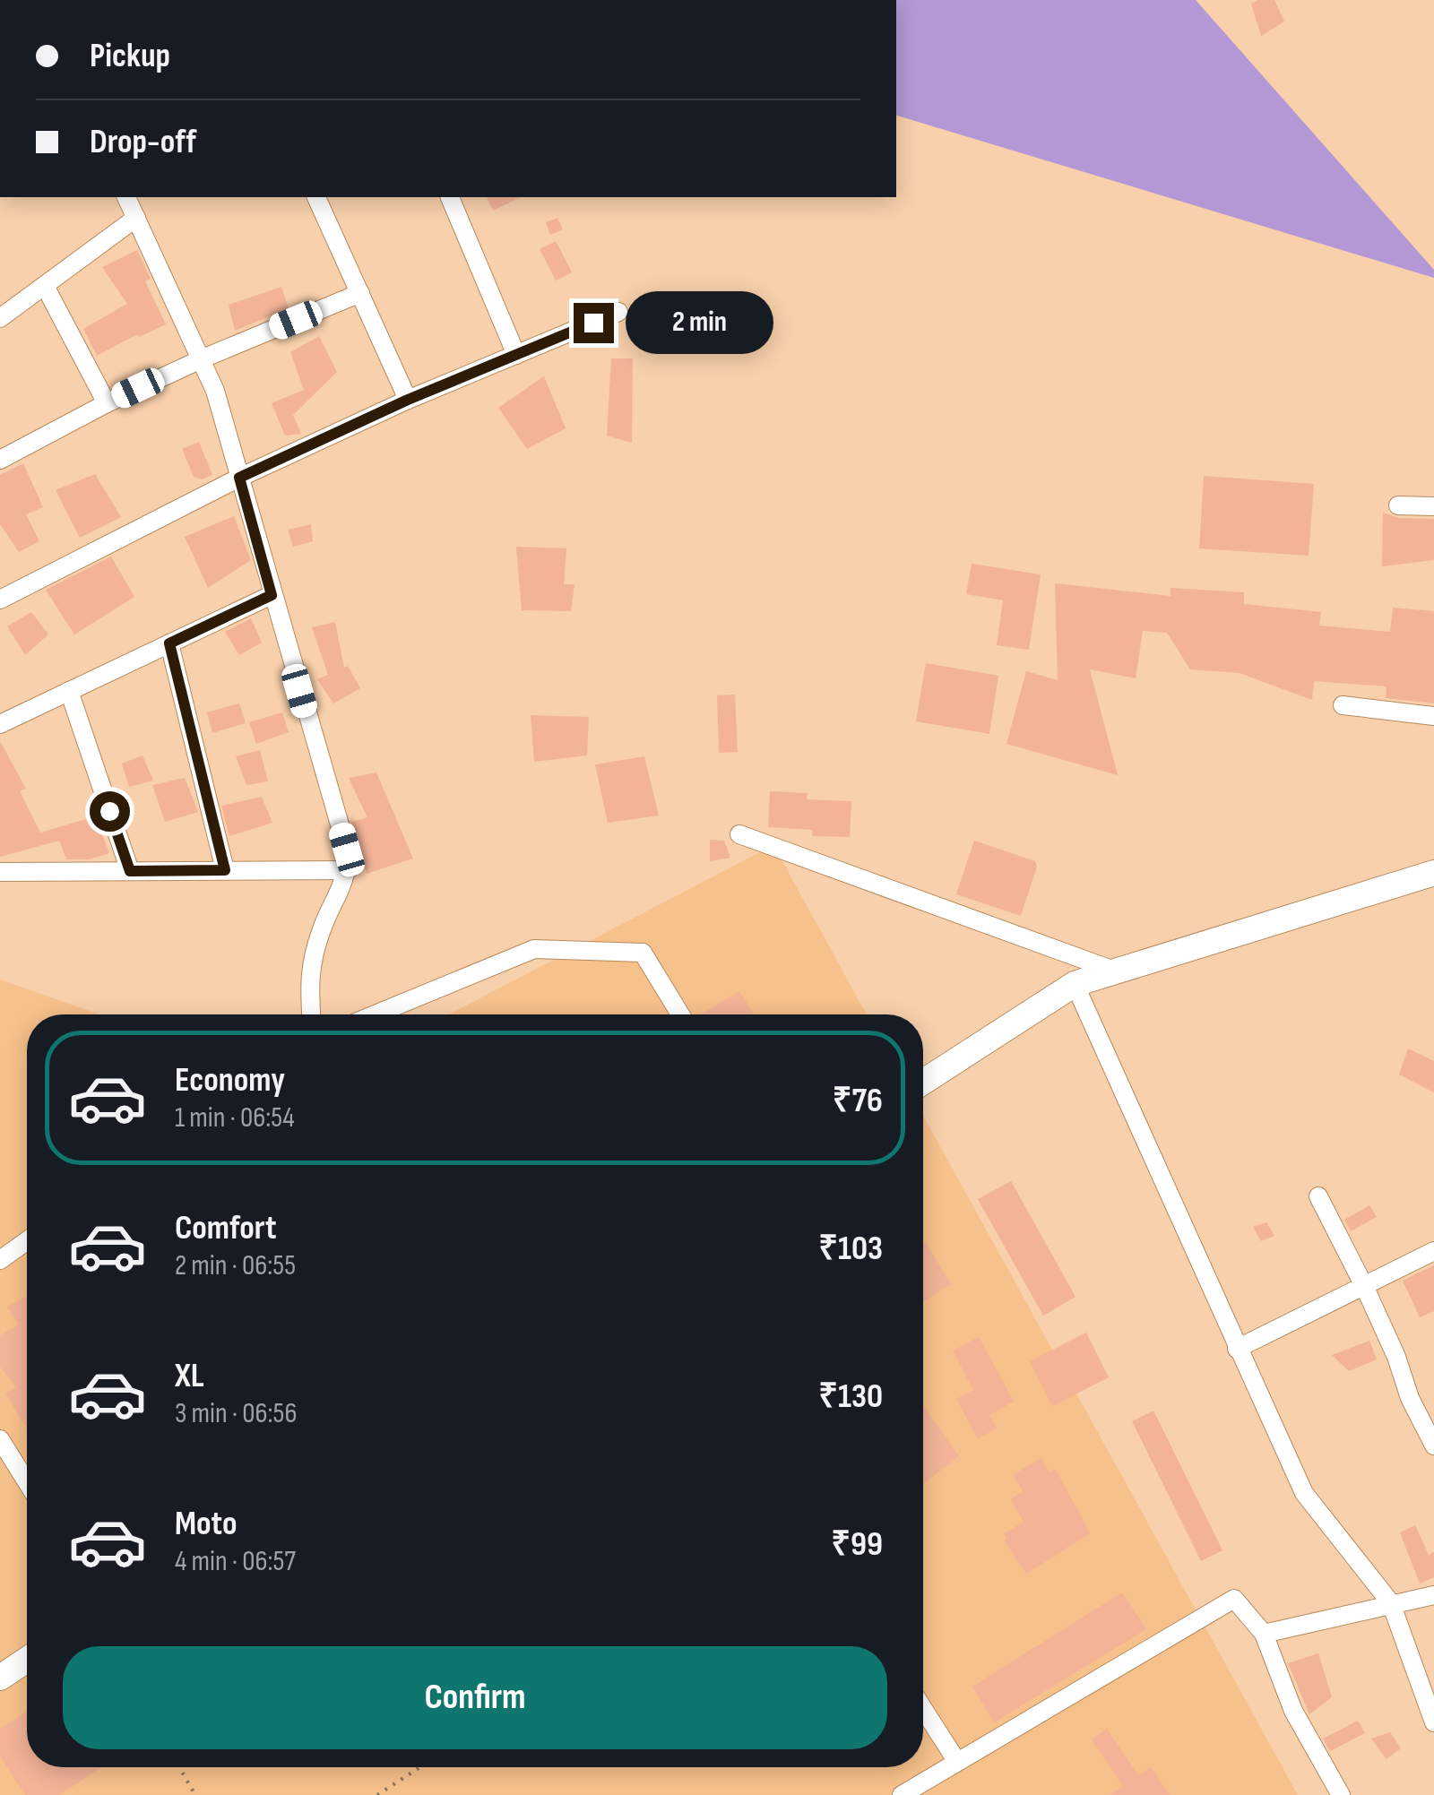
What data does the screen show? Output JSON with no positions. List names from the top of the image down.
{
  "page": {
    "banner": ["Pickup", "Drop-off"],
    "bubble": "2 min",
    "list": [
      {
        "name": "Economy",
        "note": "1 min · 06:54",
        "value": "₹76"
      },
      {
        "name": "Comfort",
        "note": "2 min · 06:55",
        "value": "₹103"
      },
      {
        "name": "XL",
        "note": "3 min · 06:56",
        "value": "₹130"
      },
      {
        "name": "Moto",
        "note": "4 min · 06:57",
        "value": "₹99"
      }
    ],
    "buttons": "Confirm"
  }
}
